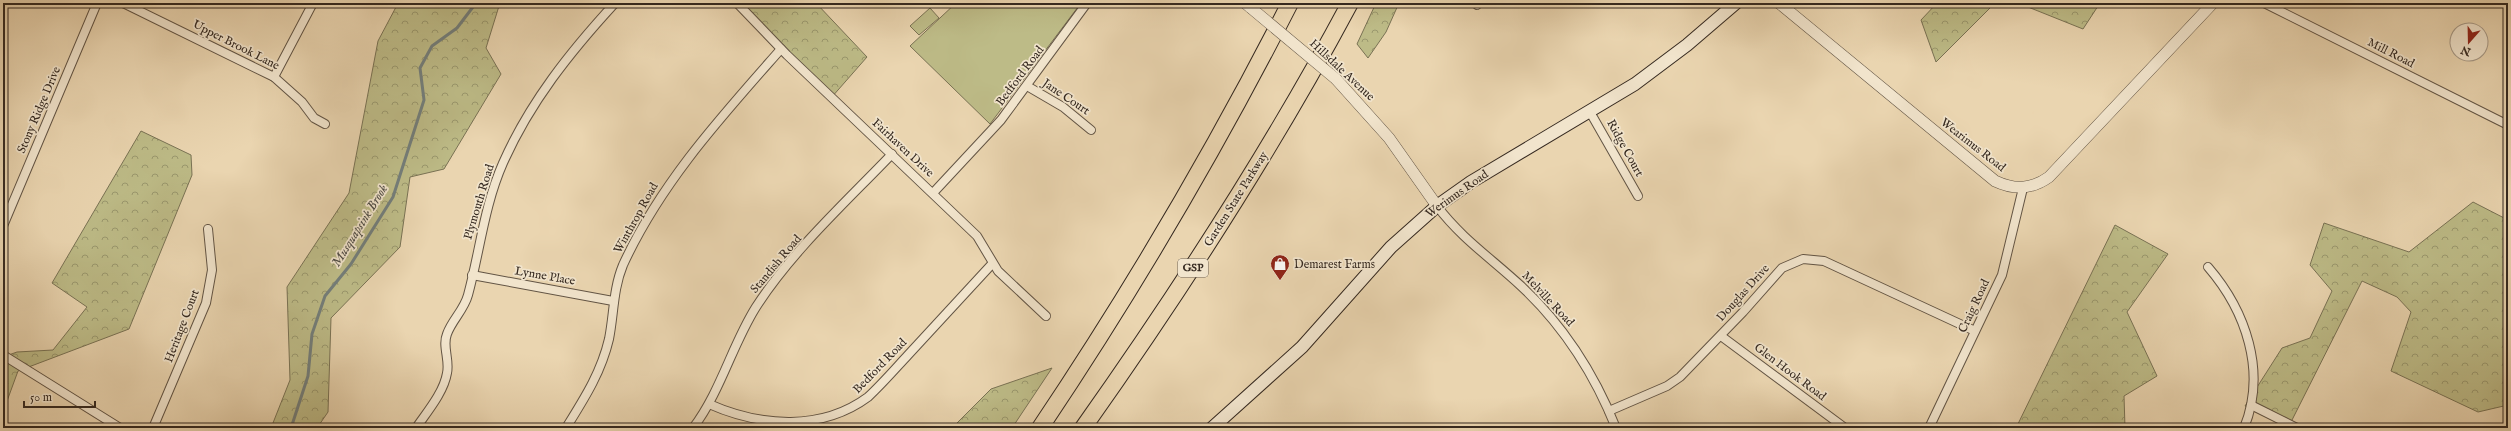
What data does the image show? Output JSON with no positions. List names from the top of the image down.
{
  "streets": {
    "highway": ["Garden State Parkway", "GSP"],
    "main road": ["Werimus Road"],
    "street": [
      "Upper Brook Lane",
      "Mill Road",
      "Hillsdale Avenue",
      "Bedford Road",
      "Jane Court",
      "Stony Ridge Drive",
      "Wearimus Road",
      "Fairhaven Drive",
      "Ridge Court",
      "Plymouth Road",
      "Winthrop Road",
      "Standish Road",
      "Lynne Place",
      "Douglas Drive",
      "Melville Road",
      "Craig Road",
      "Heritage Court",
      "Glen Hook Road"
    ]
  },
  "crossings": [
    ["Hillsdale Avenue", "Werimus Road"],
    ["Hillsdale Avenue", "Melville Road"],
    ["Bedford Road", "Jane Court"],
    ["Bedford Road", "Fairhaven Drive"],
    ["Bedford Road", "Standish Road"],
    ["Wearimus Road", "Craig Road"],
    ["Fairhaven Drive", "Winthrop Road"],
    ["Fairhaven Drive", "Standish Road"],
    ["Ridge Court", "Werimus Road"],
    ["Werimus Road", "Melville Road"],
    ["Plymouth Road", "Lynne Place"],
    ["Winthrop Road", "Lynne Place"],
    ["Douglas Drive", "Melville Road"],
    ["Douglas Drive", "Craig Road"],
    ["Douglas Drive", "Glen Hook Road"]
  ],
  "water": ["Musquapsink Brook"],
  "places": {
    "shop": ["Demarest Farms"]
  },
  "scale_bar": "50 m",
  "north": "bottom"
}
